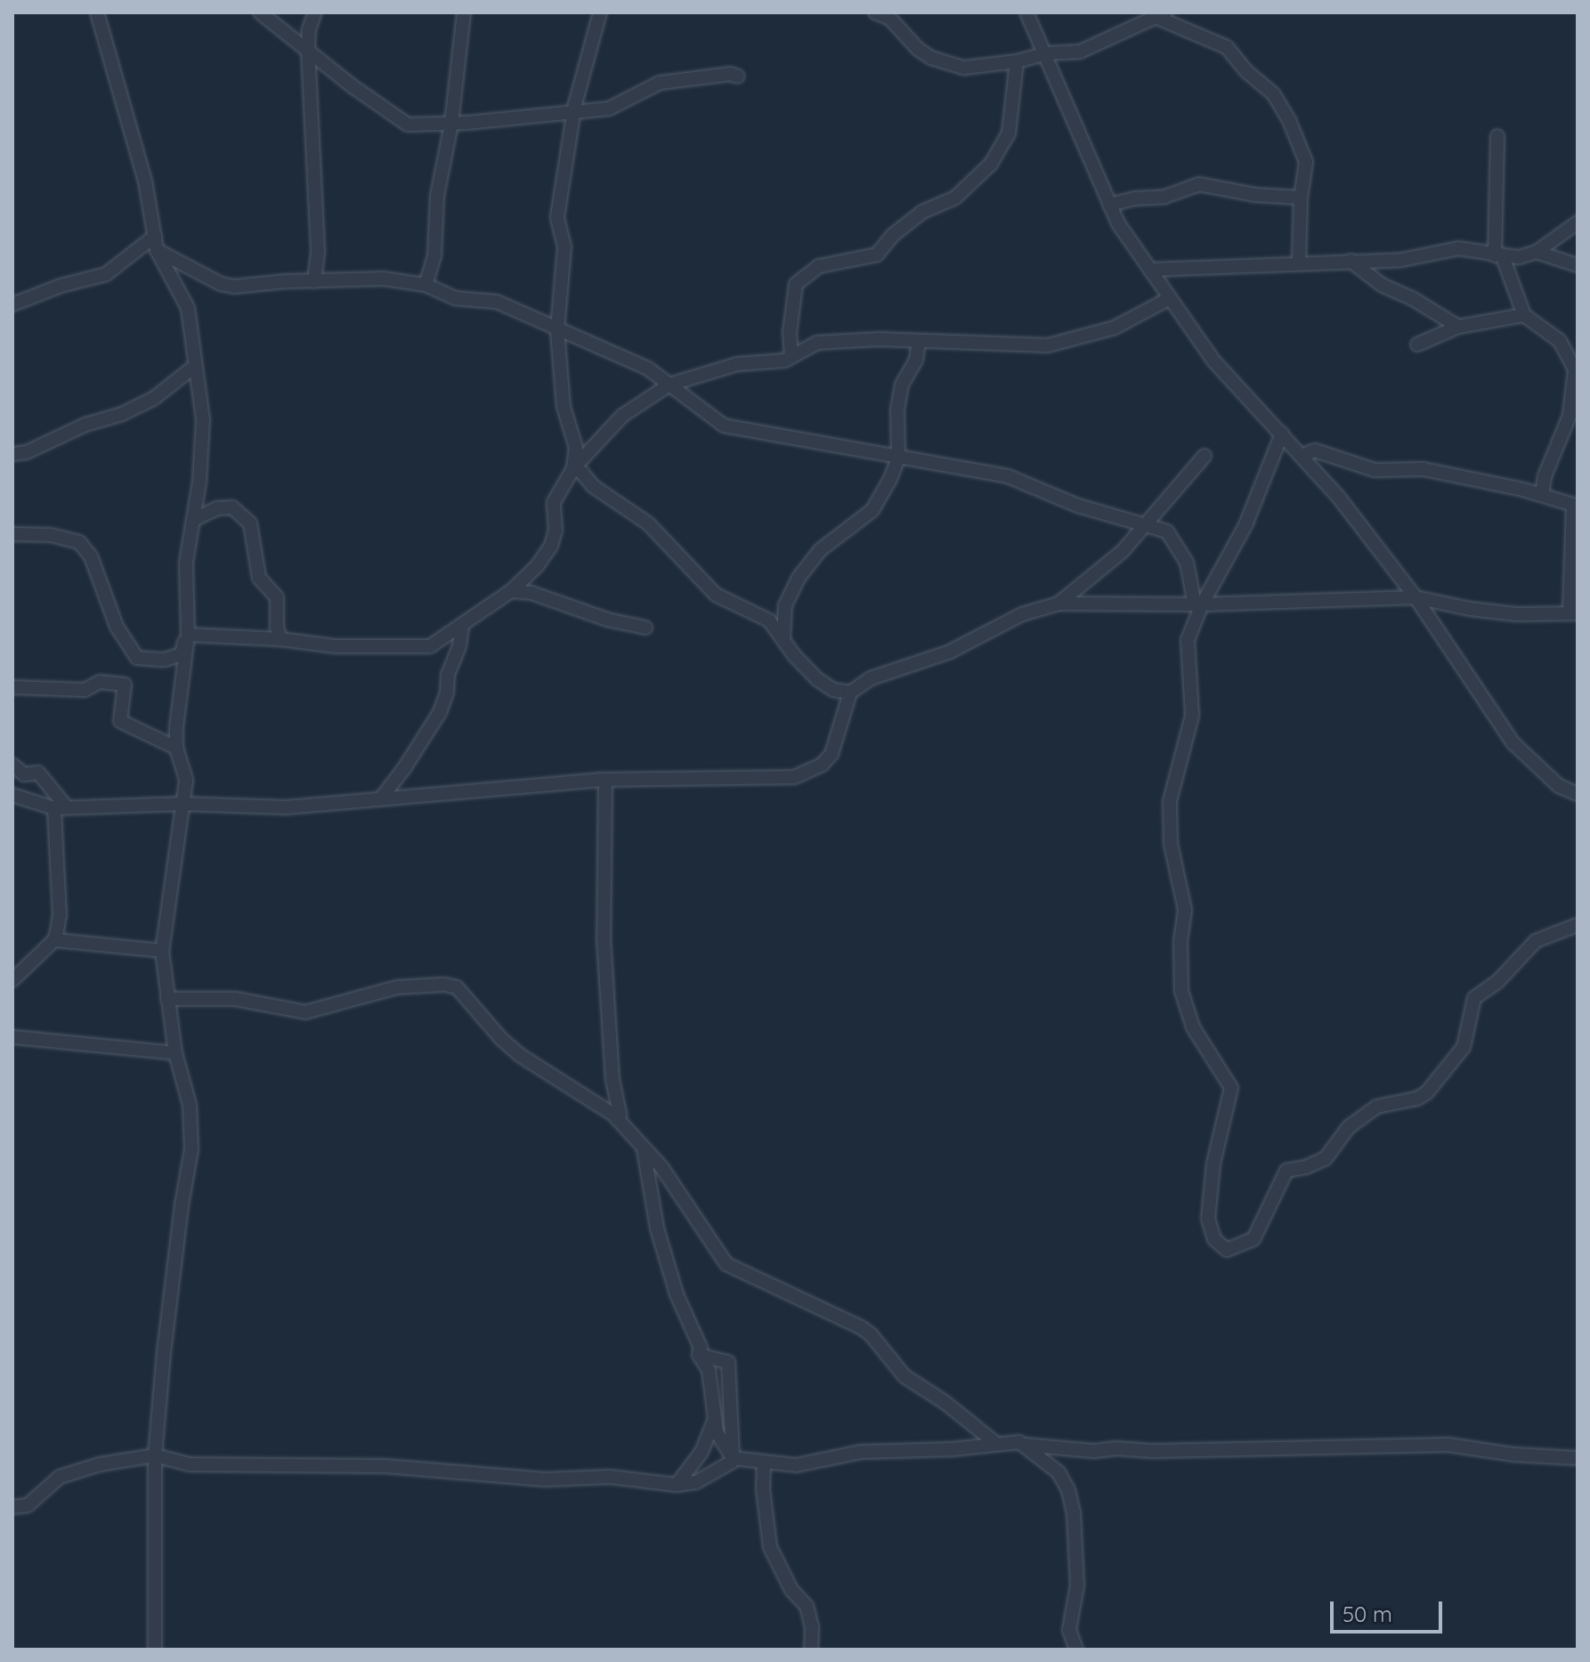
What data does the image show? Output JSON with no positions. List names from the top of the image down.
{
  "scale_bar": "50 m"
}
